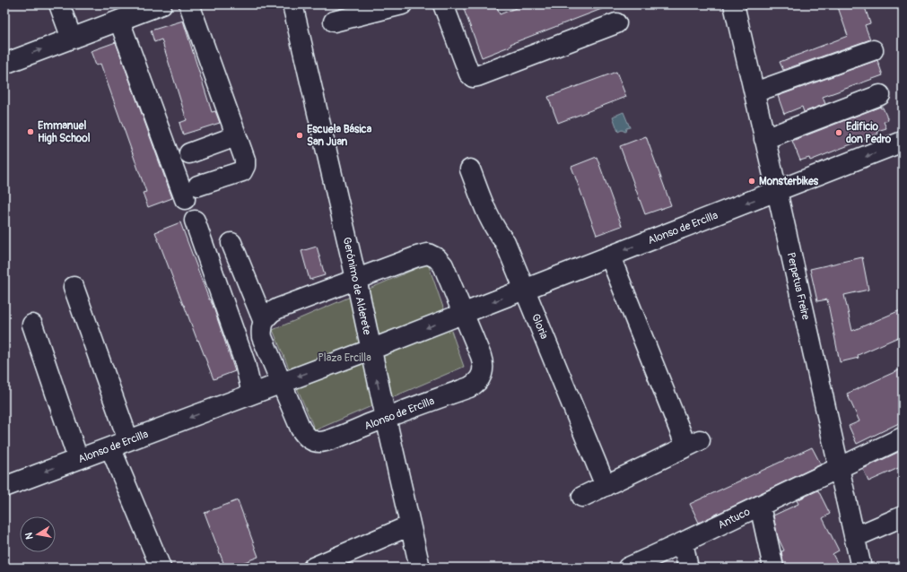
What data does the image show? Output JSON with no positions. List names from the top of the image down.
{
  "streets": {
    "street": [
      "Alonso de Ercilla",
      "Gerónimo de Alderete",
      "Perpetua Freire",
      "Gloria",
      "Antuco"
    ]
  },
  "crossings": [
    ["Alonso de Ercilla", "Gerónimo de Alderete"],
    ["Alonso de Ercilla", "Perpetua Freire"],
    ["Alonso de Ercilla", "Gloria"],
    ["Perpetua Freire", "Antuco"]
  ],
  "parks": ["Plaza Ercilla"],
  "places": [
    "Emmanuel High School",
    "Edificio don Pedro",
    "Escuela Básica San Juan",
    "Monsterbikes"
  ],
  "north": "left"
}
